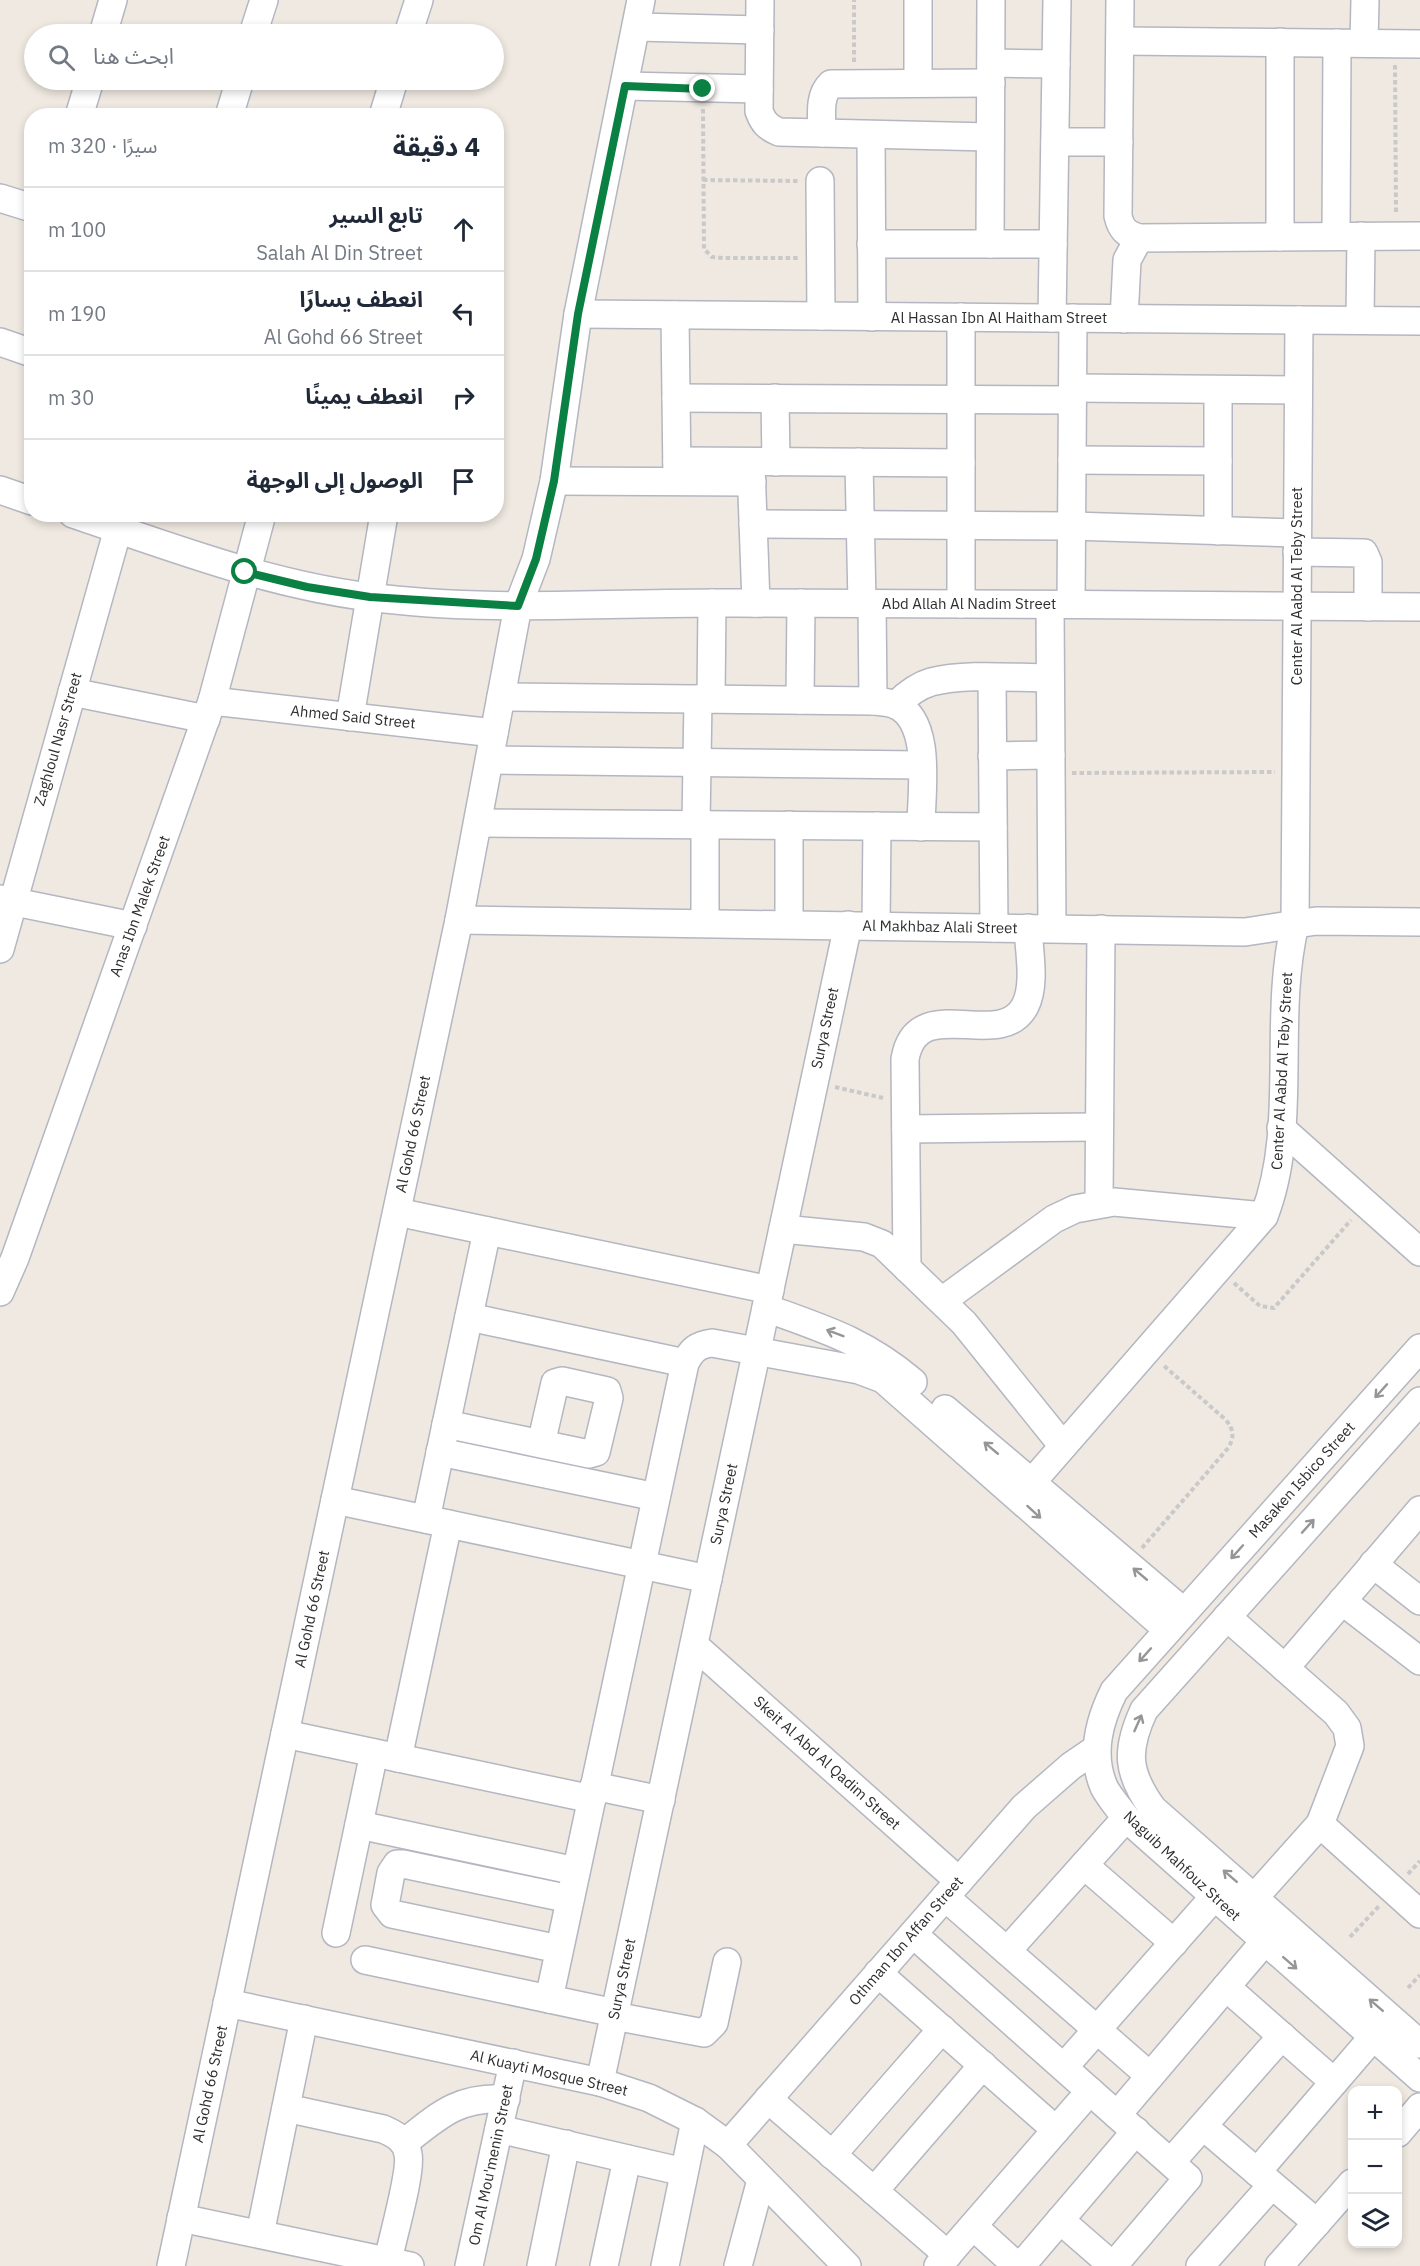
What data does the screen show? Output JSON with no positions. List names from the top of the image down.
{
  "streets": {
    "street": [
      "Al Hassan Ibn Al Haitham Street",
      "Center Al Aabd Al Teby Street",
      "Abd Allah Al Nadim Street",
      "Ahmed Said Street",
      "Zaghloul Nasr Street",
      "Anas Ibn Malek Street",
      "Al Makhbaz Alali Street",
      "Surya Street",
      "Al Gohd 66 Street",
      "Masaken Isbico Street",
      "Skeit Al Abd Al Qadim Street",
      "Naguib Mahfouz Street",
      "Othman Ibn Affan Street",
      "Al Kuayti Mosque Street",
      "Om Al Mou'menin Street"
    ]
  },
  "crossings": [
    ["Al Hassan Ibn Al Haitham Street", "Center Al Aabd Al Teby Street"],
    ["Al Hassan Ibn Al Haitham Street", "Al Gohd 66 Street"],
    ["Center Al Aabd Al Teby Street", "Abd Allah Al Nadim Street"],
    ["Center Al Aabd Al Teby Street", "Al Makhbaz Alali Street"],
    ["Abd Allah Al Nadim Street", "Zaghloul Nasr Street"],
    ["Abd Allah Al Nadim Street", "Anas Ibn Malek Street"],
    ["Abd Allah Al Nadim Street", "Al Gohd 66 Street"],
    ["Ahmed Said Street", "Zaghloul Nasr Street"],
    ["Ahmed Said Street", "Anas Ibn Malek Street"],
    ["Ahmed Said Street", "Al Gohd 66 Street"],
    ["Al Makhbaz Alali Street", "Surya Street"],
    ["Al Makhbaz Alali Street", "Al Gohd 66 Street"],
    ["Surya Street", "Skeit Al Abd Al Qadim Street"],
    ["Surya Street", "Al Kuayti Mosque Street"],
    ["Al Gohd 66 Street", "Al Kuayti Mosque Street"],
    ["Masaken Isbico Street", "Naguib Mahfouz Street"],
    ["Skeit Al Abd Al Qadim Street", "Othman Ibn Affan Street"],
    ["Naguib Mahfouz Street", "Othman Ibn Affan Street"],
    ["Othman Ibn Affan Street", "Al Kuayti Mosque Street"],
    ["Al Kuayti Mosque Street", "Om Al Mou'menin Street"]
  ],
  "page": {
    "search": "ابحث هنا",
    "heading": ["4 دقيقة", "سيرًا · 320 m"],
    "list": [
      ["تابع السير", "Salah Al Din Street", "100 m"],
      ["انعطف يسارًا", "Al Gohd 66 Street", "190 m"],
      ["انعطف يمينًا", "30 m"],
      "الوصول إلى الوجهة"
    ],
    "map_buttons": ["+", "−"]
  }
}
